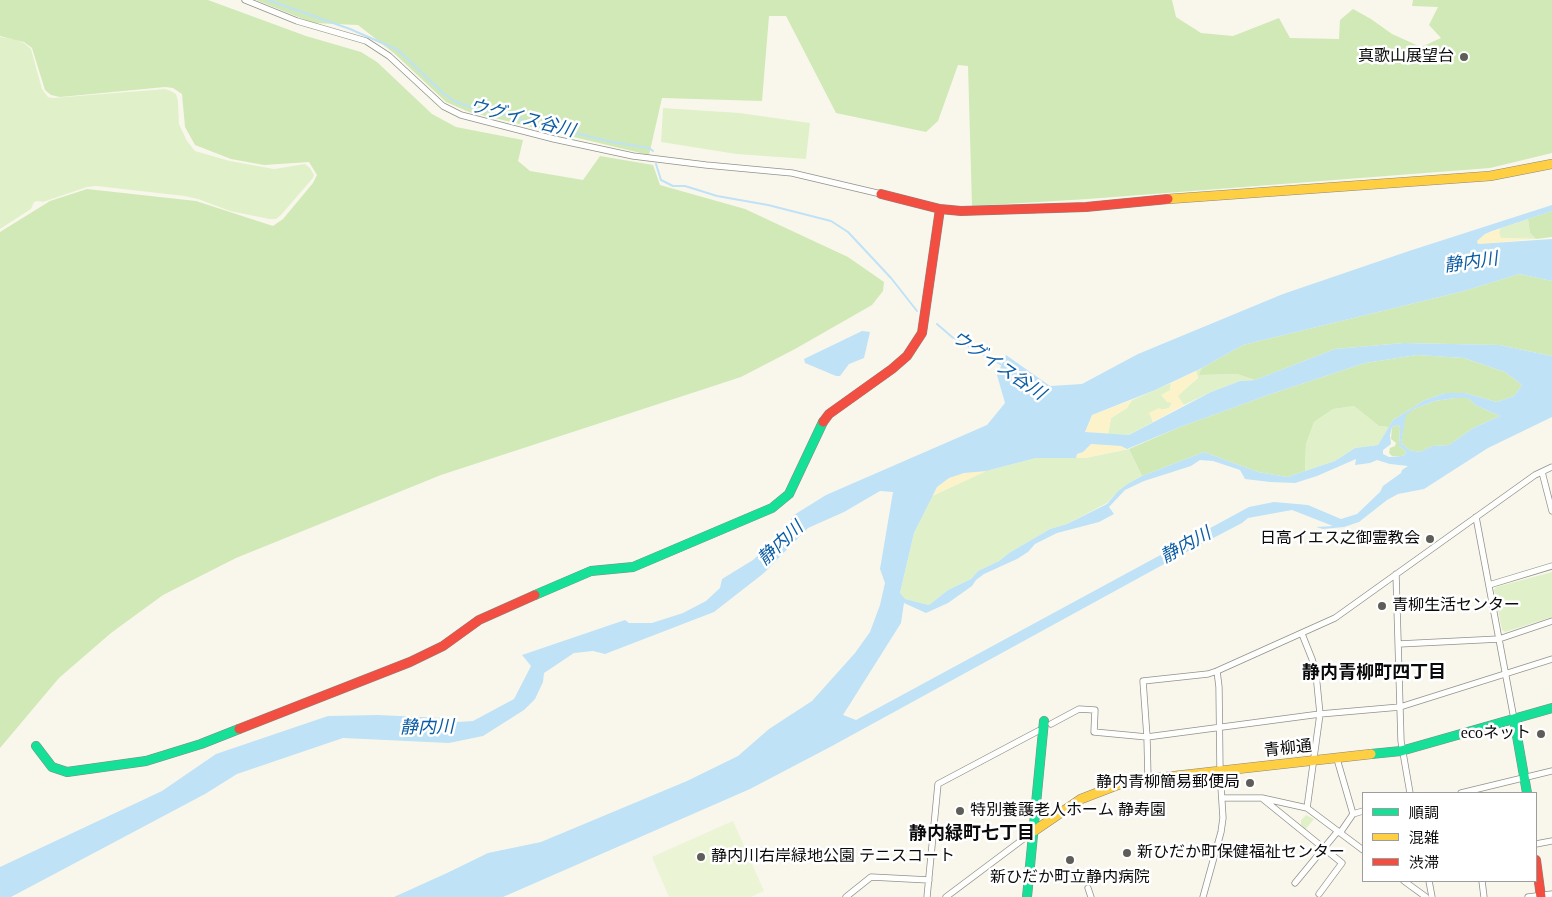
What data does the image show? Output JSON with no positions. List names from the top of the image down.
{
  "streets": {
    "street": ["青柳通"]
  },
  "districts": ["静内青柳町四丁目", "静内緑町七丁目"],
  "water": ["ウグイス谷川", "静内川"],
  "places": [
    "真歌山展望台",
    "日高イエス之御霊教会",
    "青柳生活センター",
    "ecoネット",
    "静内青柳簡易郵便局",
    "特別養護老人ホーム 静寿園",
    "新ひだか町保健福祉センター",
    "静内川右岸緑地公園 テニスコート",
    "新ひだか町立静内病院"
  ],
  "legend": ["順調", "混雑", "渋滞"]
}
